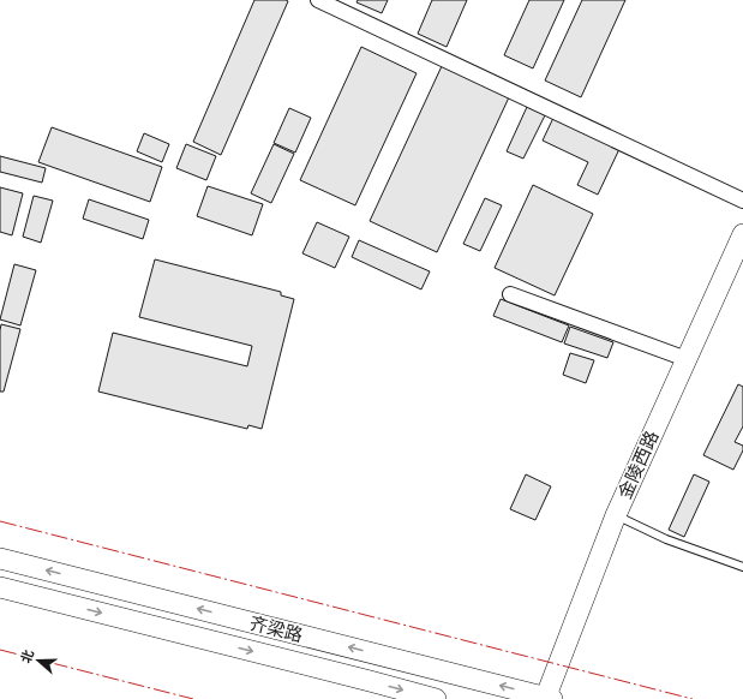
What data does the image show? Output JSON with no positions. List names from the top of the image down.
{
  "streets": {
    "main road": ["金陵西路", "齐梁路"]
  },
  "crossings": [
    ["金陵西路", "齐梁路"]
  ],
  "north": "left"
}
